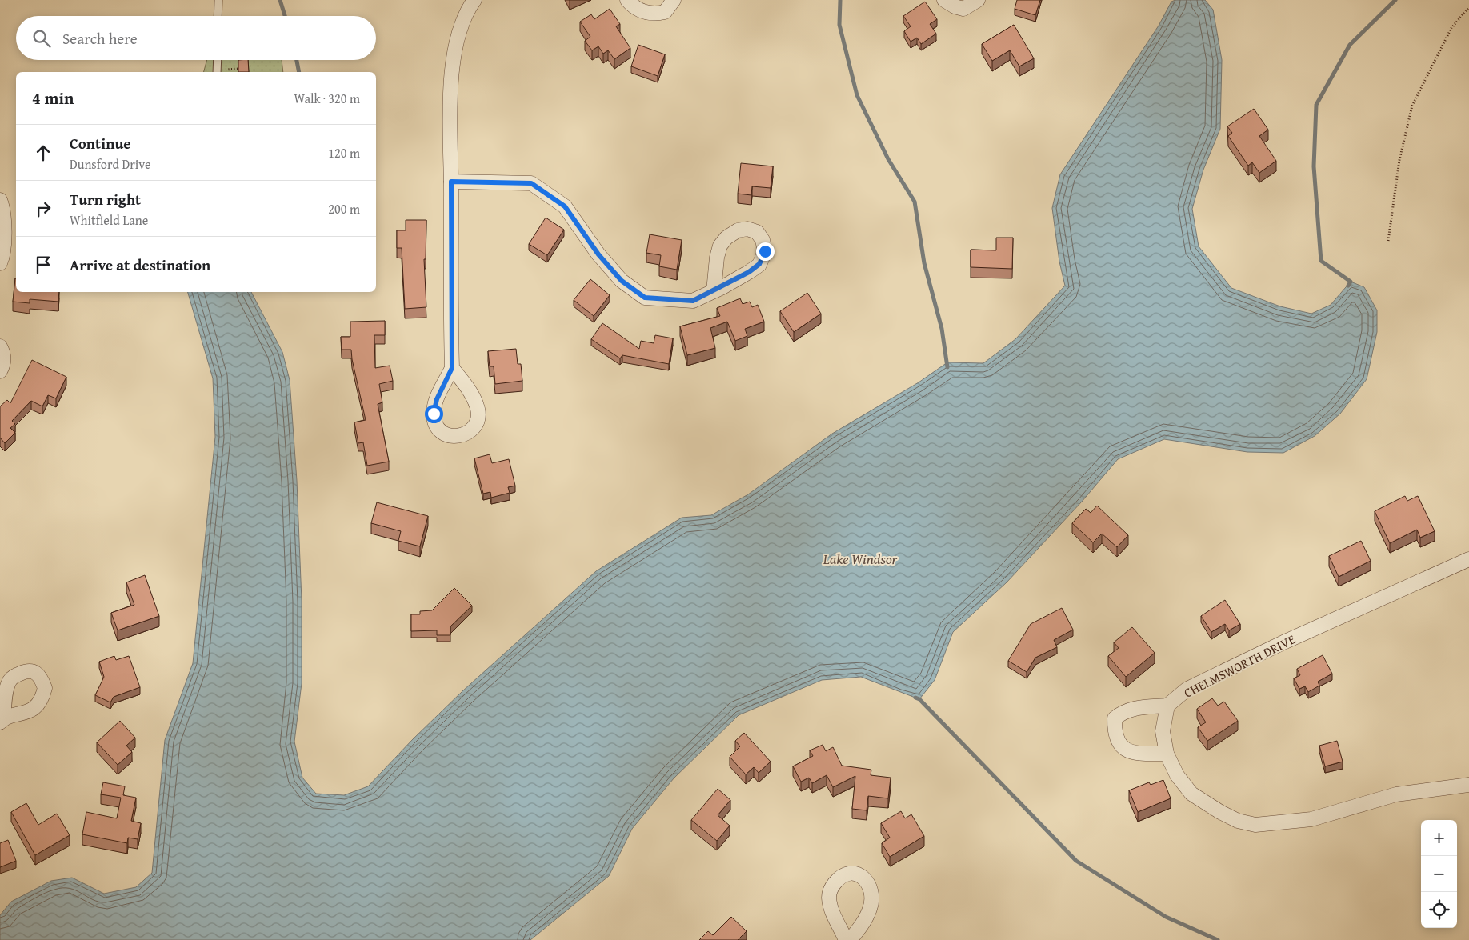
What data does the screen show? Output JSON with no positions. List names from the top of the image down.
{
  "streets": {
    "street": ["CHELMSWORTH DRIVE"]
  },
  "water": ["Lake Windsor"],
  "page": {
    "search": "Search here",
    "heading": ["4 min", "Walk · 320 m"],
    "list": [
      ["Continue", "Dunsford Drive", "120 m"],
      ["Turn right", "Whitfield Lane", "200 m"],
      "Arrive at destination"
    ],
    "map_buttons": ["+", "−"]
  }
}
